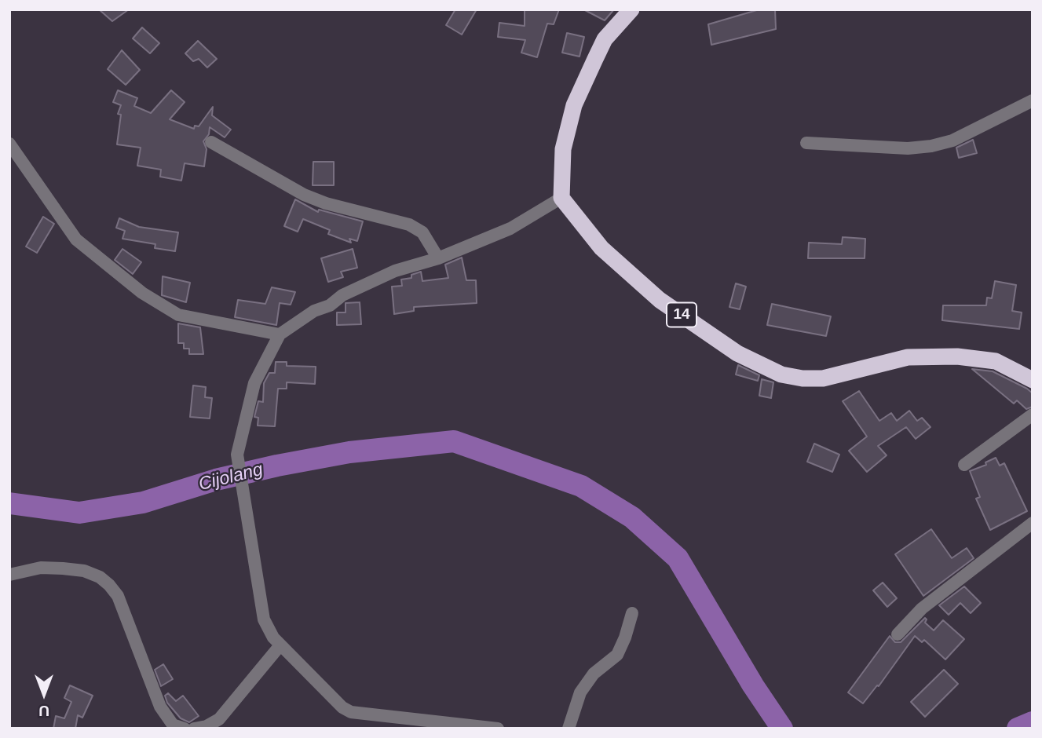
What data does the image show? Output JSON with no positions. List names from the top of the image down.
{
  "streets": {
    "highway": ["14"]
  },
  "water": ["Cijolang"],
  "north": "bottom"
}
